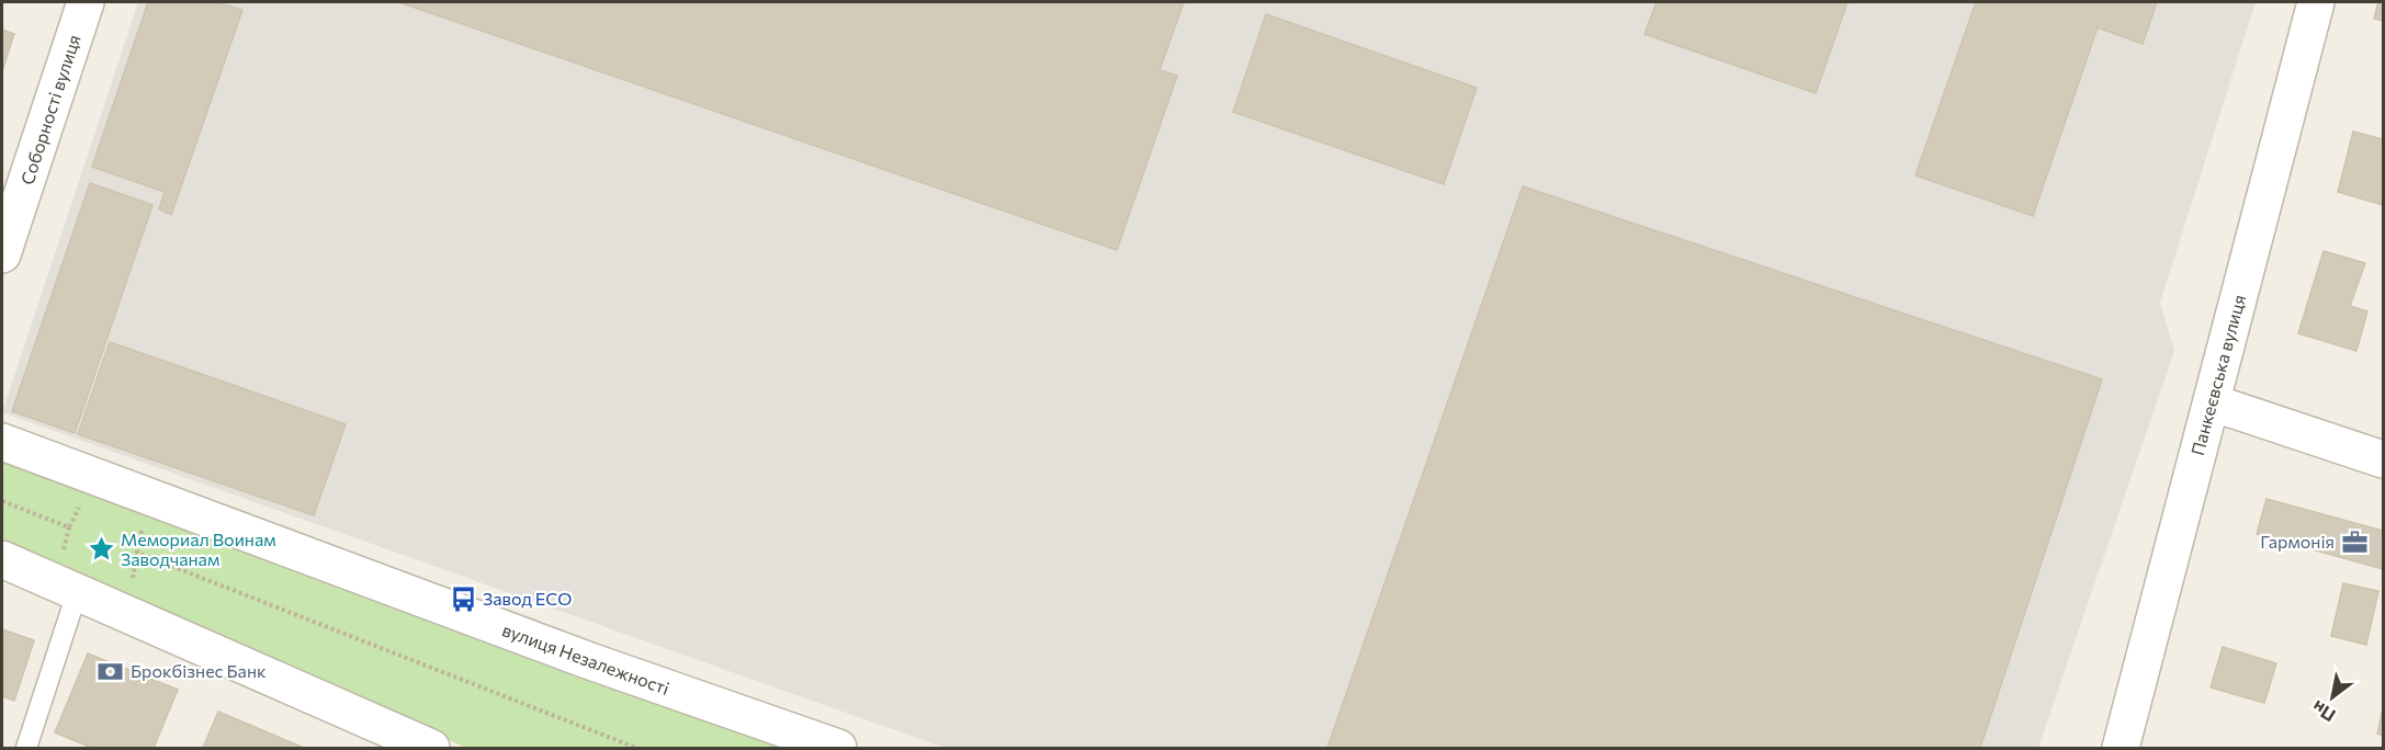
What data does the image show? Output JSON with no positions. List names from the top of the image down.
{
  "streets": {
    "street": ["Соборності вулиця", "Панкеєвська вулиця", "вулиця Незалежності"]
  },
  "places": {
    "office": ["Гармонія"],
    "place": ["Мемориал Воинам Заводчанам"],
    "bus stop": ["Завод ЕСО"],
    "bank": ["Брокбізнес Банк"]
  },
  "north": "bottom left"
}
